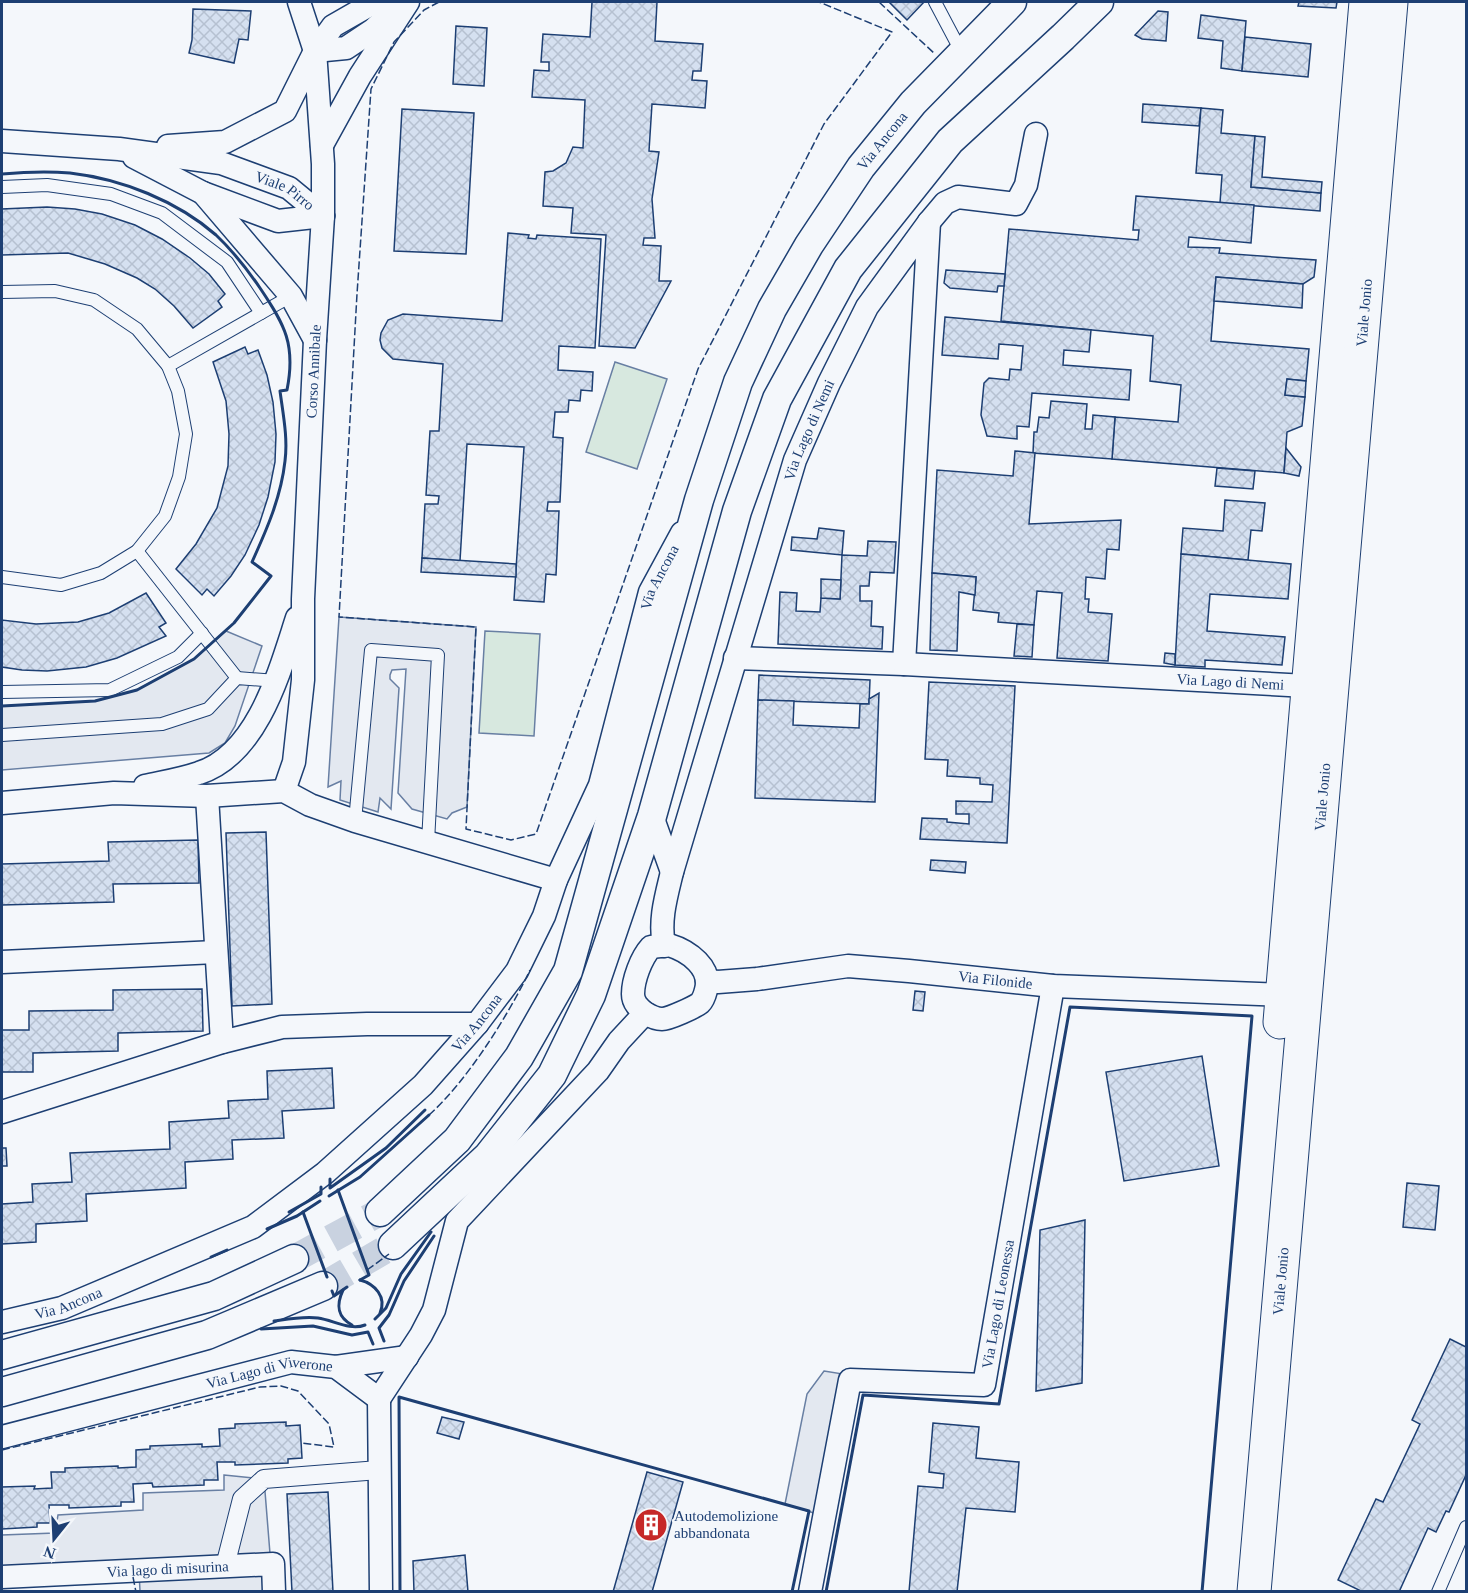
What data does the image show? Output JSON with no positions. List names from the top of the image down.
{
  "streets": {
    "main road": ["Viale Jonio"],
    "street": [
      "Via Ancona",
      "Viale Pirro",
      "Corso Annibale",
      "Via Lago di Nemi",
      "Via Filonide",
      "Via Lago di Leonessa",
      "Via Lago di Viverone",
      "Via lago di misurina"
    ]
  },
  "crossings": [
    ["Viale Pirro", "Corso Annibale"],
    ["Viale Jonio", "Via Lago di Nemi"],
    ["Viale Jonio", "Via Filonide"],
    ["Via Lago di Nemi", "Via Filonide"],
    ["Via Filonide", "Via Lago di Leonessa"]
  ],
  "places": {
    "building": ["Autodemolizione abbandonata"]
  },
  "north": "bottom"
}
